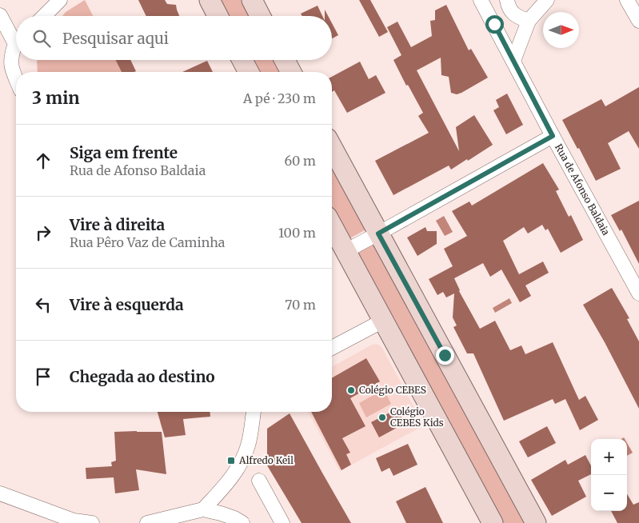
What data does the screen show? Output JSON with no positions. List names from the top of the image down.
{
  "streets": {
    "street": ["Rua de Afonso Baldaia"]
  },
  "places": {
    "other": ["Colégio CEBES", "Colégio CEBES Kids"],
    "transit": ["Alfredo Keil"]
  },
  "north": "right",
  "page": {
    "search": "Pesquisar aqui",
    "heading": ["3 min", "A pé · 230 m"],
    "list": [
      ["Siga em frente", "Rua de Afonso Baldaia", "60 m"],
      ["Vire à direita", "Rua Pêro Vaz de Caminha", "100 m"],
      ["Vire à esquerda", "70 m"],
      "Chegada ao destino"
    ],
    "map_buttons": ["+", "−"]
  }
}
